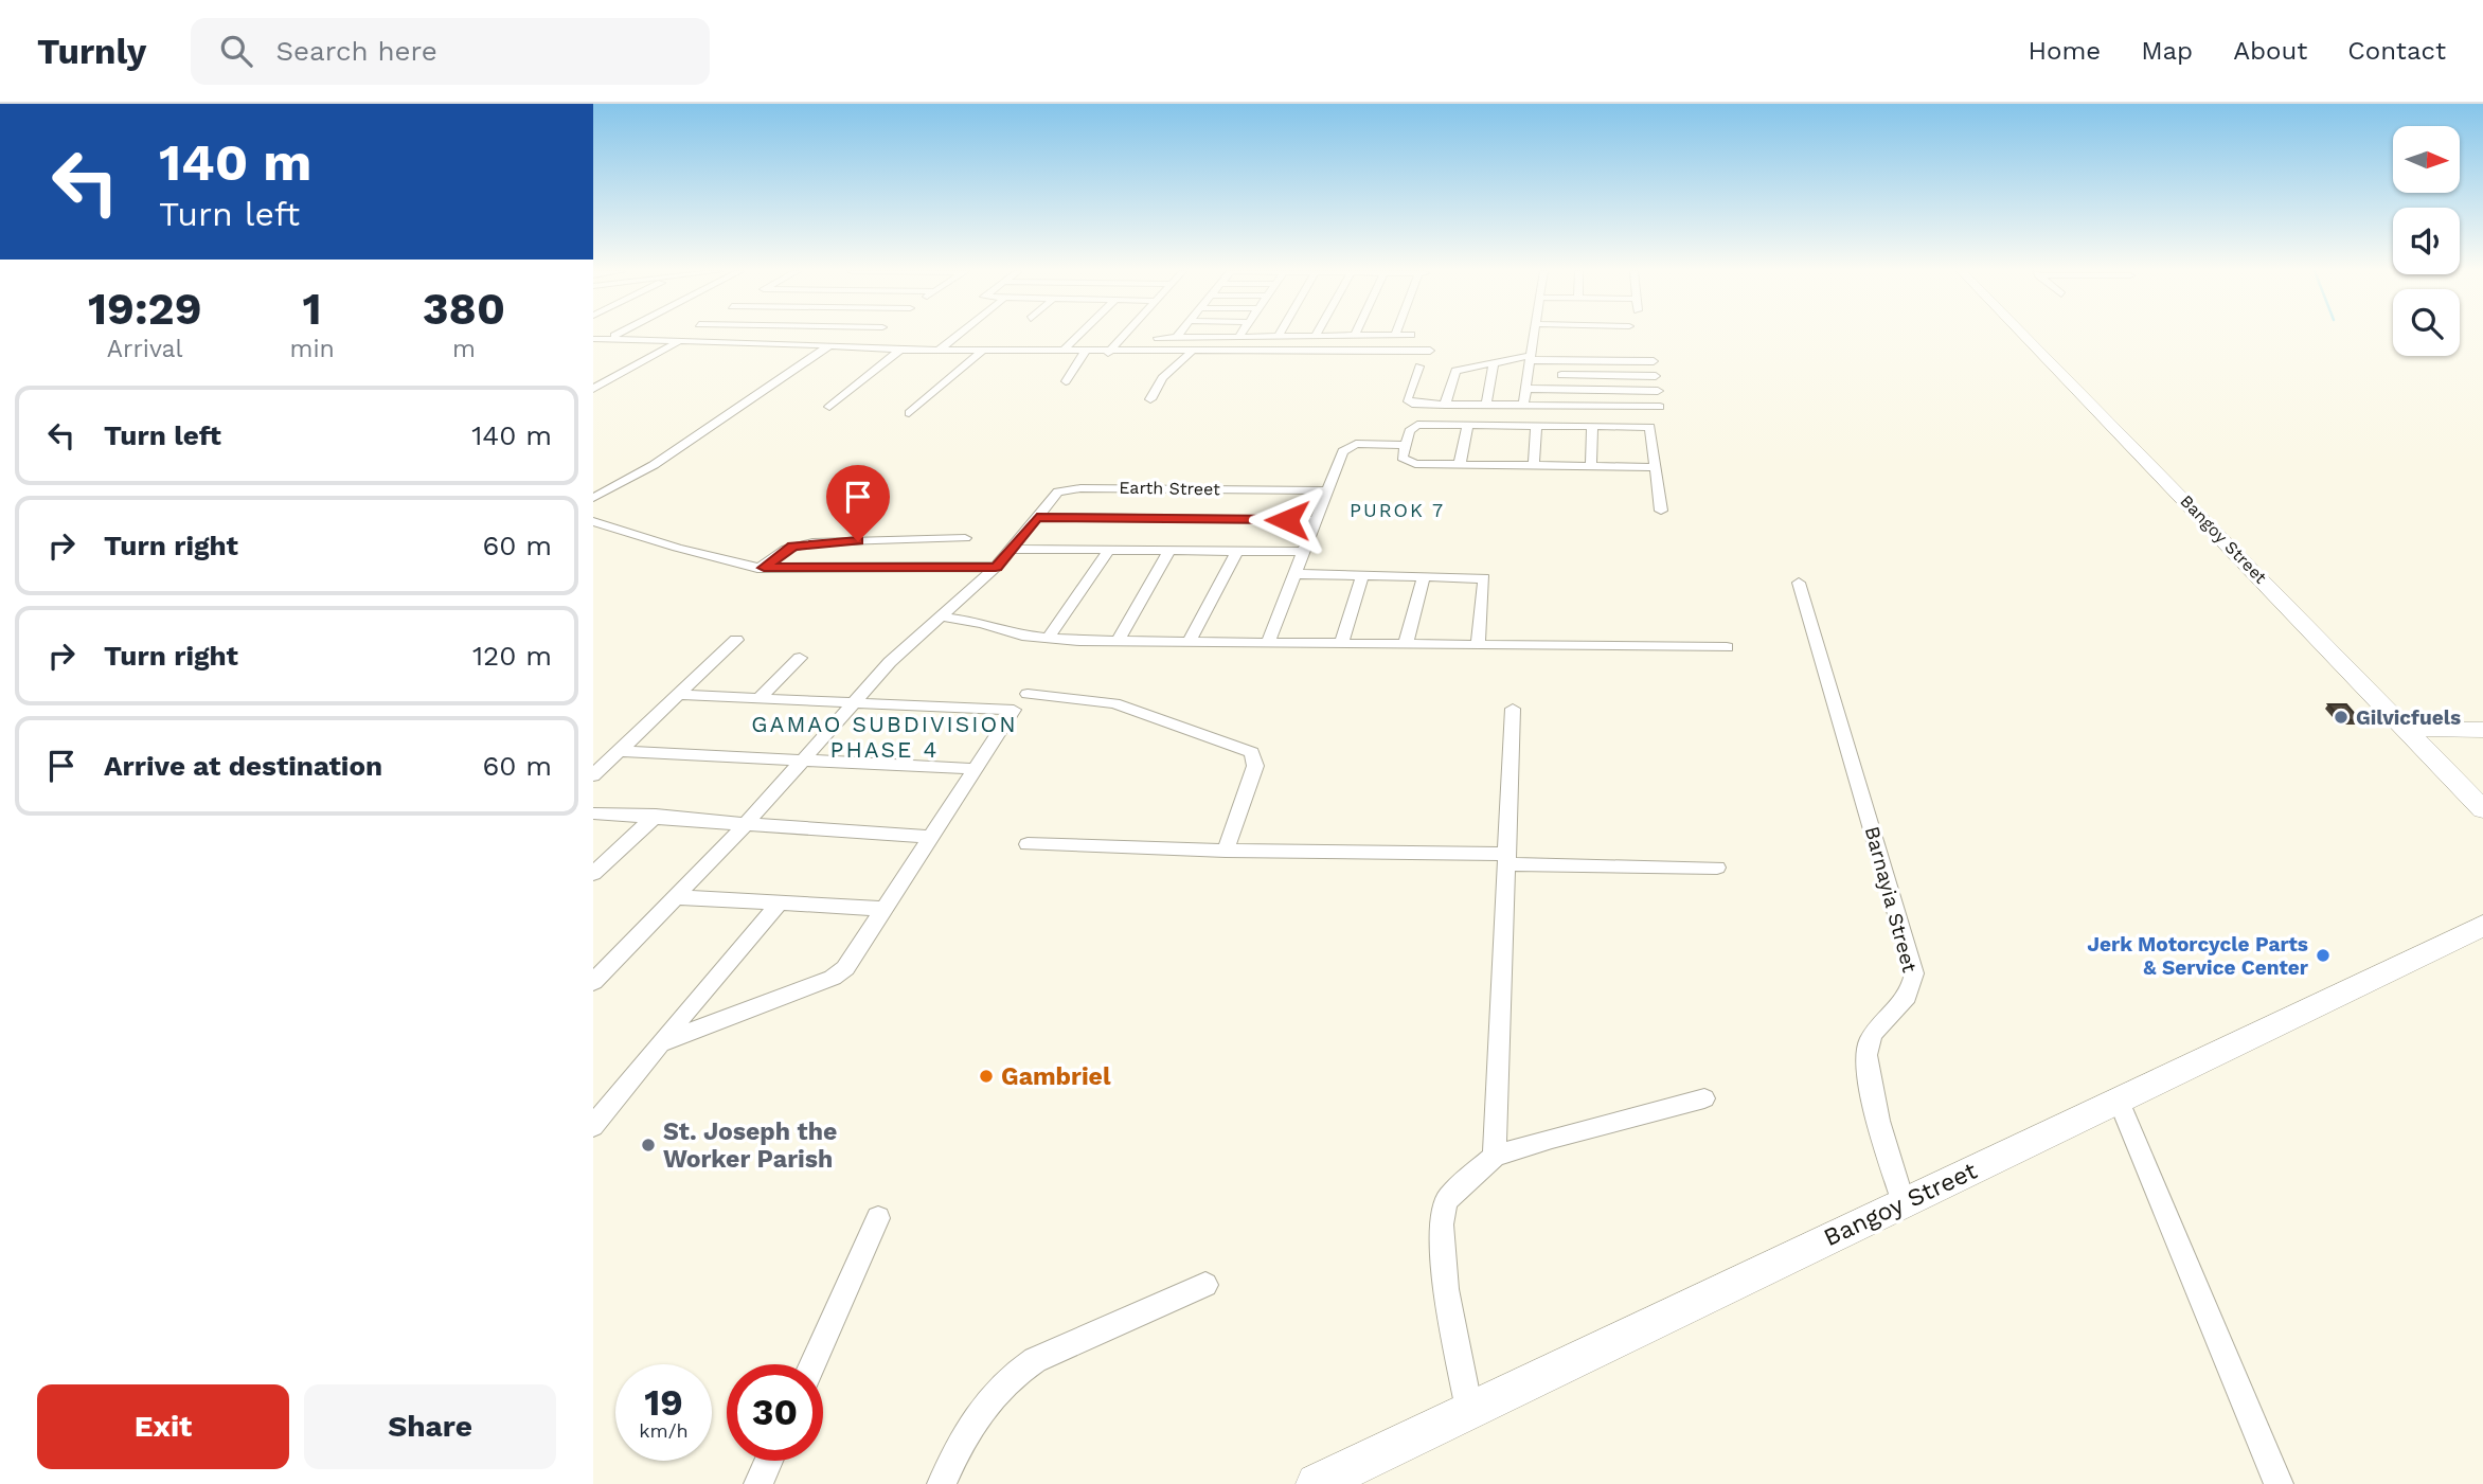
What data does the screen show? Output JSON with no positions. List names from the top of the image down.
{
  "streets": {
    "main road": ["Bangoy Street"],
    "street": ["Earth Street", "Barnayia Street"]
  },
  "crossings": [
    ["Bangoy Street", "Barnayia Street"]
  ],
  "districts": ["PUROK 7", "GAMAO SUBDIVISION PHASE 4"],
  "places": [
    "Gilvicfuels",
    "Jerk Motorcycle Parts & Service Center",
    "Gambriel",
    "St. Joseph the Worker Parish"
  ],
  "north": "right",
  "page": {
    "header": "Turnly",
    "search": "Search here",
    "nav": [
      "Home",
      "Map",
      "About",
      "Contact"
    ],
    "turn": ["140 m", "Turn left"],
    "eta": [
      "19:29",
      "Arrival",
      "1",
      "min",
      "380",
      "m"
    ],
    "list": [
      {
        "name": "Turn left",
        "value": "140 m"
      },
      {
        "name": "Turn right",
        "value": "60 m"
      },
      {
        "name": "Turn right",
        "value": "120 m"
      },
      {
        "name": "Arrive at destination",
        "value": "60 m"
      }
    ],
    "speed": "19 km/h",
    "limit": "30",
    "buttons": ["Exit", "Share"]
  }
}
